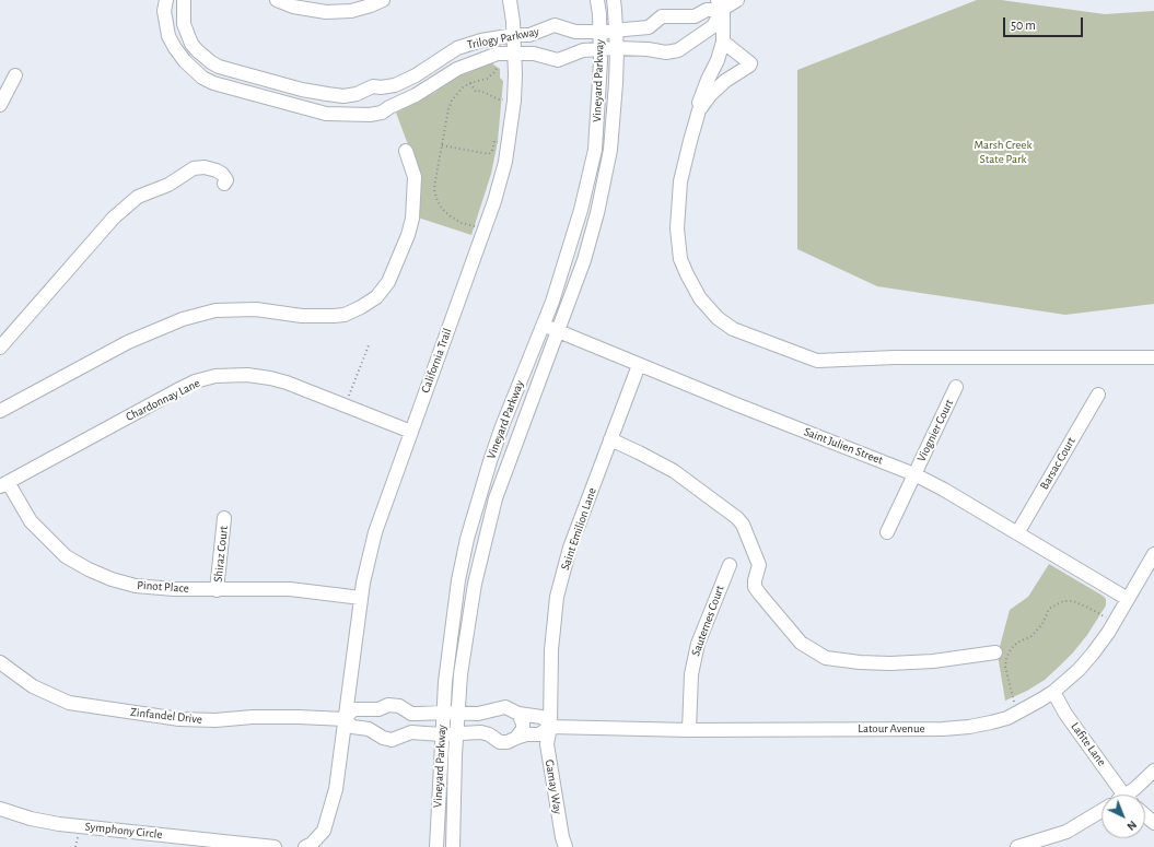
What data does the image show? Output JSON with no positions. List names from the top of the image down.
{
  "streets": {
    "street": [
      "Trilogy Parkway",
      "Vineyard Parkway",
      "California Trail",
      "Chardonnay Lane",
      "Viognier Court",
      "Saint Julien Street",
      "Barsac Court",
      "Saint Emilion Lane",
      "Shiraz Court",
      "Pinot Place",
      "Sauternes Court",
      "Zinfandel Drive",
      "Latour Avenue",
      "Lafite Lane",
      "Gamay Way",
      "Symphony Circle"
    ]
  },
  "crossings": [
    ["Trilogy Parkway", "Vineyard Parkway"],
    ["Trilogy Parkway", "California Trail"],
    ["Vineyard Parkway", "Saint Julien Street"],
    ["Vineyard Parkway", "Zinfandel Drive"],
    ["Vineyard Parkway", "Latour Avenue"],
    ["California Trail", "Chardonnay Lane"],
    ["California Trail", "Pinot Place"],
    ["California Trail", "Zinfandel Drive"],
    ["Chardonnay Lane", "Pinot Place"],
    ["Viognier Court", "Saint Julien Street"],
    ["Saint Julien Street", "Barsac Court"],
    ["Saint Julien Street", "Saint Emilion Lane"],
    ["Saint Julien Street", "Latour Avenue"],
    ["Saint Emilion Lane", "Latour Avenue"],
    ["Saint Emilion Lane", "Gamay Way"],
    ["Shiraz Court", "Pinot Place"],
    ["Sauternes Court", "Latour Avenue"],
    ["Zinfandel Drive", "Latour Avenue"],
    ["Latour Avenue", "Lafite Lane"],
    ["Latour Avenue", "Gamay Way"]
  ],
  "parks": ["Marsh Creek State Park"],
  "scale_bar": "50 m",
  "north": "bottom right"
}
